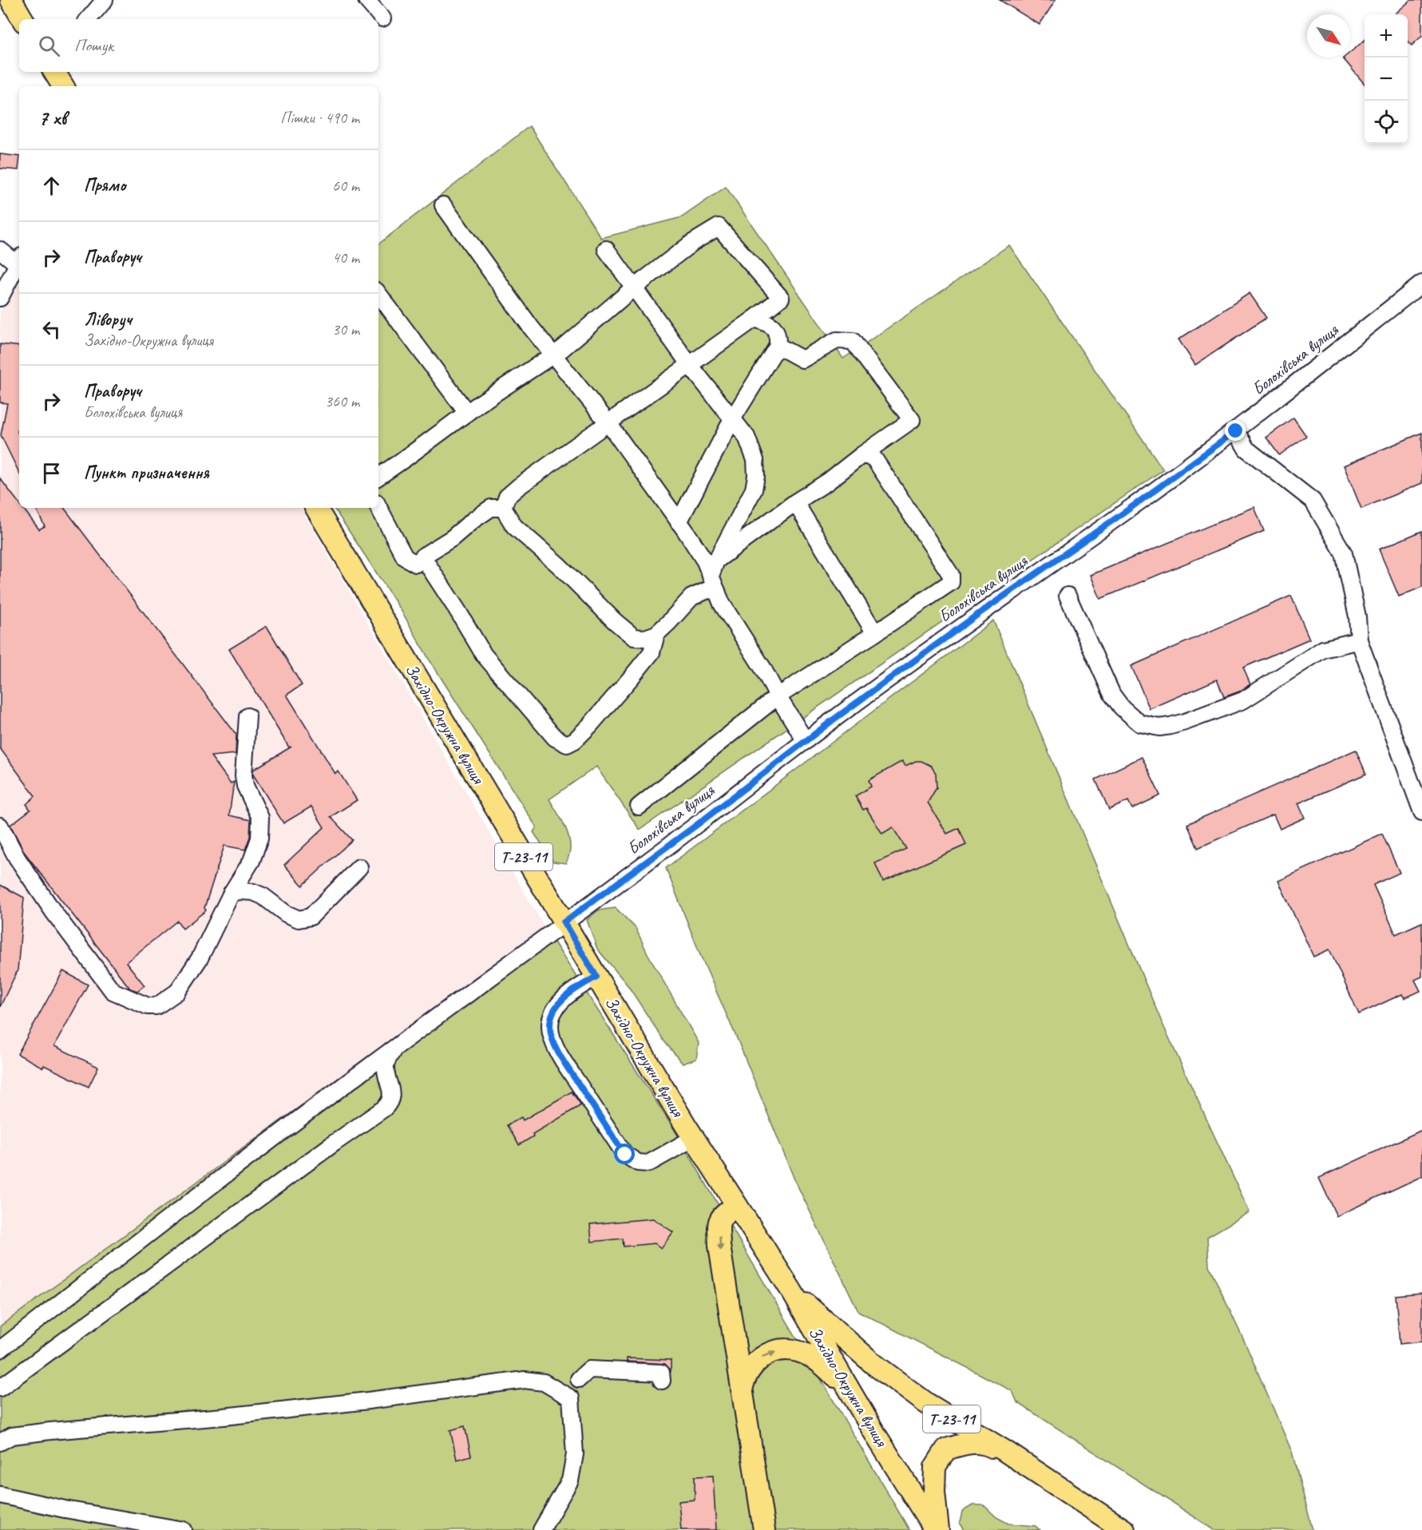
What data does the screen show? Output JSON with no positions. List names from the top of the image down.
{
  "streets": {
    "main road": ["Західно-Окружна вулиця", "Т-23-11"],
    "street": ["Болохівська вулиця"]
  },
  "crossings": [
    ["Болохівська вулиця", "Західно-Окружна вулиця"],
    ["Західно-Окружна вулиця", "Т-23-11"]
  ],
  "north": "bottom right",
  "page": {
    "map_buttons": ["+", "−"],
    "search": "Пошук",
    "heading": ["7 хв", "Пішки · 490 m"],
    "list": [
      ["Прямо", "60 m"],
      ["Праворуч", "40 m"],
      ["Ліворуч", "Західно-Окружна вулиця", "30 m"],
      ["Праворуч", "Болохівська вулиця", "360 m"],
      "Пункт призначення"
    ]
  }
}
